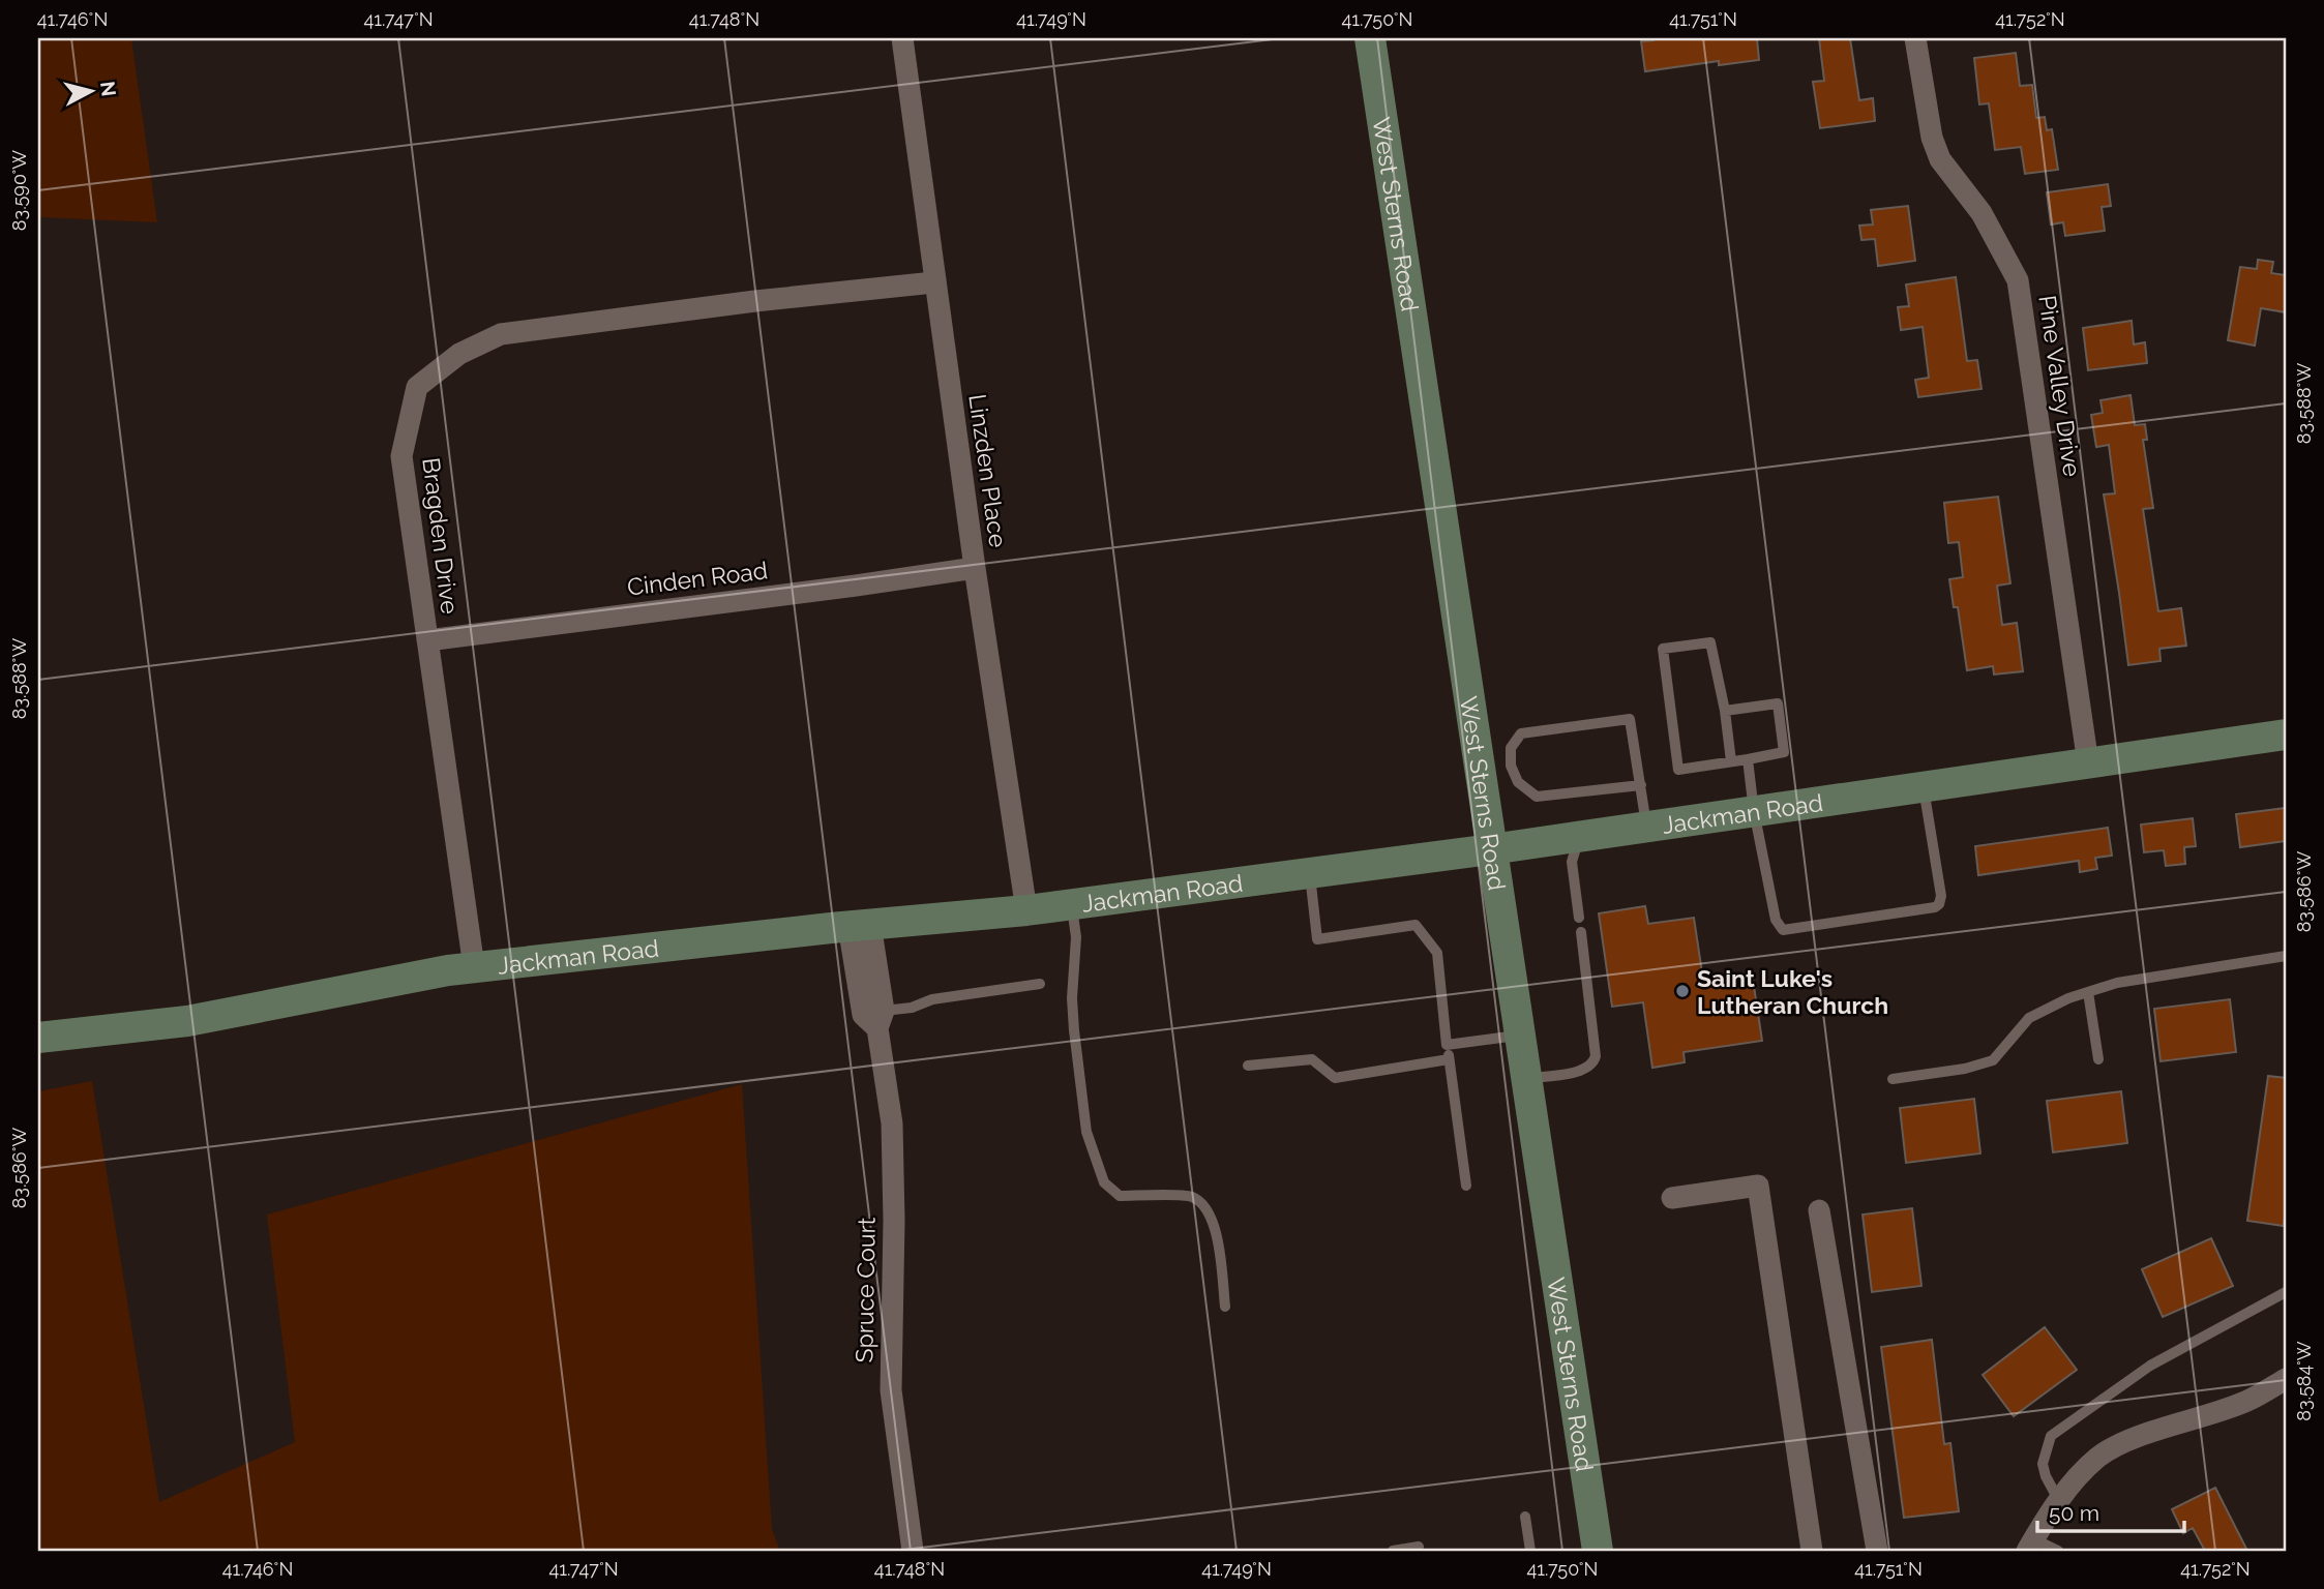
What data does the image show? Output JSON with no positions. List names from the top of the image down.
{
  "streets": {
    "street": [
      "West Sterns Road",
      "Pine Valley Drive",
      "Linzden Place",
      "Bragden Drive",
      "Cinden Road",
      "Jackman Road",
      "Spruce Court"
    ]
  },
  "crossings": [
    ["West Sterns Road", "Jackman Road"],
    ["Pine Valley Drive", "Jackman Road"],
    ["Linzden Place", "Bragden Drive"],
    ["Linzden Place", "Cinden Road"],
    ["Linzden Place", "Jackman Road"],
    ["Bragden Drive", "Cinden Road"],
    ["Bragden Drive", "Jackman Road"],
    ["Jackman Road", "Spruce Court"]
  ],
  "places": ["Saint Luke's Lutheran Church"],
  "scale_bar": "50 m",
  "north": "right",
  "coordinates": [
    "41.746°N",
    "41.747°N",
    "41.748°N",
    "41.749°N",
    "41.750°N",
    "41.751°N",
    "41.752°N",
    "83.590°W",
    "83.588°W",
    "83.586°W",
    "83.584°W"
  ]
}
